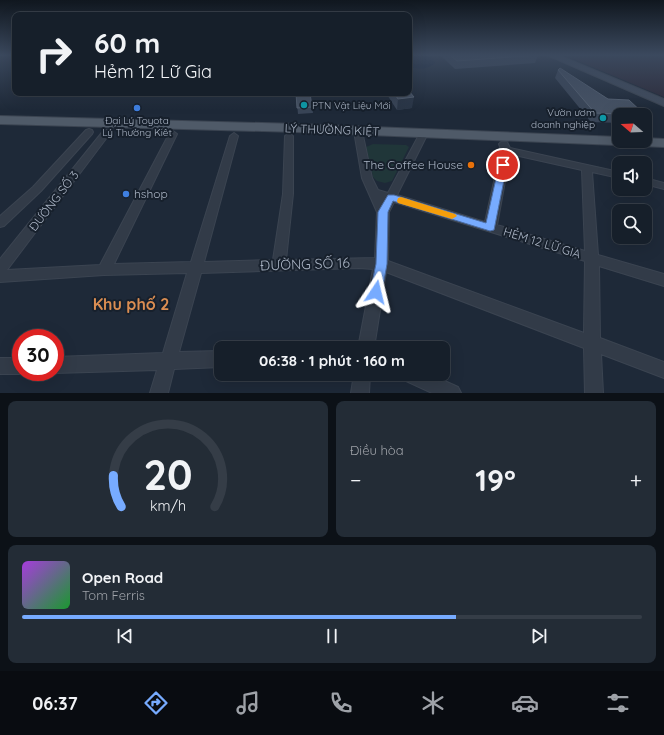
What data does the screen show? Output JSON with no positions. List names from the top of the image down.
{
  "streets": {
    "main road": ["LÝ THƯỜNG KIỆT"],
    "street": ["ĐƯỜNG SỐ 3", "HẺM 12 LỮ GIA", "ĐƯỜNG SỐ 16"]
  },
  "crossings": [
    ["LÝ THƯỜNG KIỆT", "ĐƯỜNG SỐ 3"]
  ],
  "districts": ["Khu phố 2"],
  "places": [
    "PTN Vật Liệu Mới",
    "Đại Lý Toyota Lý Thường Kiêt",
    "Vườn ươm doanh nghiệp",
    "The Coffee House",
    "hshop"
  ],
  "north": "left",
  "page": {
    "turn": ["60 m", "Hẻm 12 Lữ Gia"],
    "limit": "30",
    "trip": "06:38 · 1 phút · 160 m",
    "tile": "Điều hòa",
    "heat": ["−", "19°", "+"],
    "song": ["Open Road", "Tom Ferris"],
    "tabs": "06:37",
    "gauge": ["20", "km/h"]
  }
}
